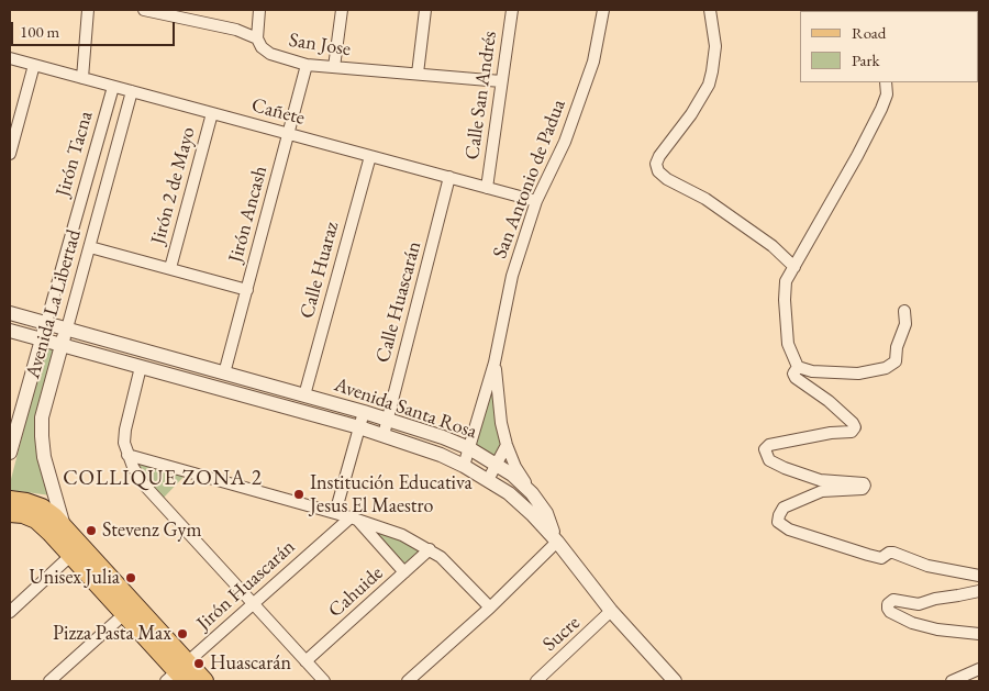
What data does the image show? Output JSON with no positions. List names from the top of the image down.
{
  "streets": {
    "street": [
      "San Jose",
      "Calle San Andrés",
      "Cañete",
      "Jirón Tacna",
      "San Antonio de Padua",
      "Jirón 2 de Mayo",
      "Jirón Ancash",
      "Calle Huaraz",
      "Calle Huascarán",
      "Avenida La Libertad",
      "Avenida Santa Rosa",
      "Jirón Huascarán",
      "Cahuide",
      "Sucre"
    ]
  },
  "crossings": [
    ["San Jose", "Calle San Andrés"],
    ["San Jose", "Jirón Ancash"],
    ["Calle San Andrés", "Cañete"],
    ["Cañete", "Jirón Tacna"],
    ["Cañete", "San Antonio de Padua"],
    ["Cañete", "Jirón 2 de Mayo"],
    ["Cañete", "Jirón Ancash"],
    ["Cañete", "Calle Huaraz"],
    ["Cañete", "Calle Huascarán"],
    ["Cañete", "Avenida La Libertad"],
    ["Jirón Tacna", "Avenida Santa Rosa"],
    ["San Antonio de Padua", "Avenida Santa Rosa"],
    ["Jirón Ancash", "Avenida Santa Rosa"],
    ["Calle Huaraz", "Avenida Santa Rosa"],
    ["Calle Huascarán", "Avenida Santa Rosa"],
    ["Avenida La Libertad", "Avenida Santa Rosa"]
  ],
  "districts": ["COLLIQUE ZONA 2"],
  "places": [
    "Institución Educativa Jesus El Maestro",
    "Stevenz Gym",
    "Unisex Julia",
    "Pizza Pasta Max",
    "Huascarán"
  ],
  "legend": ["Road", "Park"],
  "scale_bar": "100 m"
}
